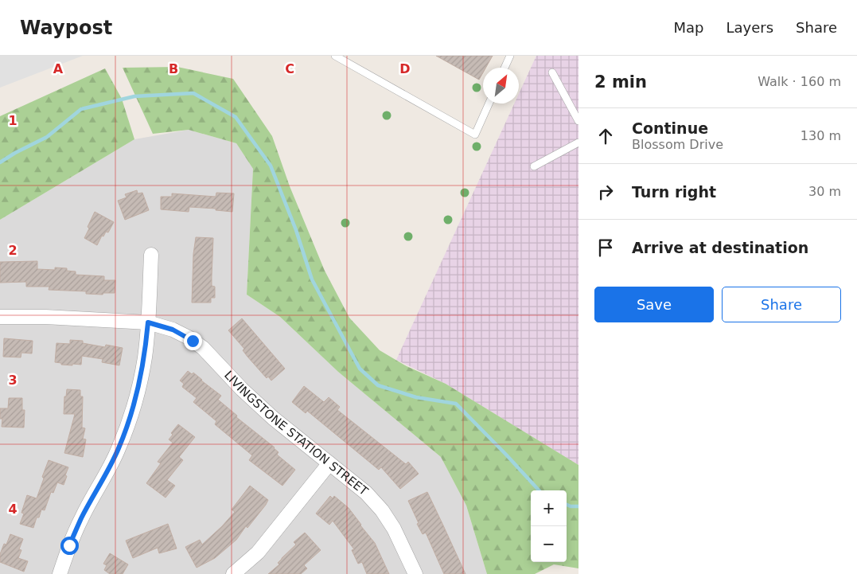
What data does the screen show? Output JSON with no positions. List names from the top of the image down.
{
  "streets": {
    "street": ["LIVINGSTONE STATION STREET"]
  },
  "north": "top right",
  "page": {
    "header": "Waypost",
    "nav": ["Map", "Layers", "Share"],
    "heading": ["2 min", "Walk · 160 m"],
    "list": [
      ["Continue", "Blossom Drive", "130 m"],
      ["Turn right", "30 m"],
      "Arrive at destination"
    ],
    "buttons": ["Save", "Share"],
    "map_buttons": ["+", "−"]
  },
  "grid": {
    "columns": [
      "A",
      "B",
      "C",
      "D"
    ],
    "rows": [
      "1",
      "2",
      "3",
      "4"
    ]
  }
}
